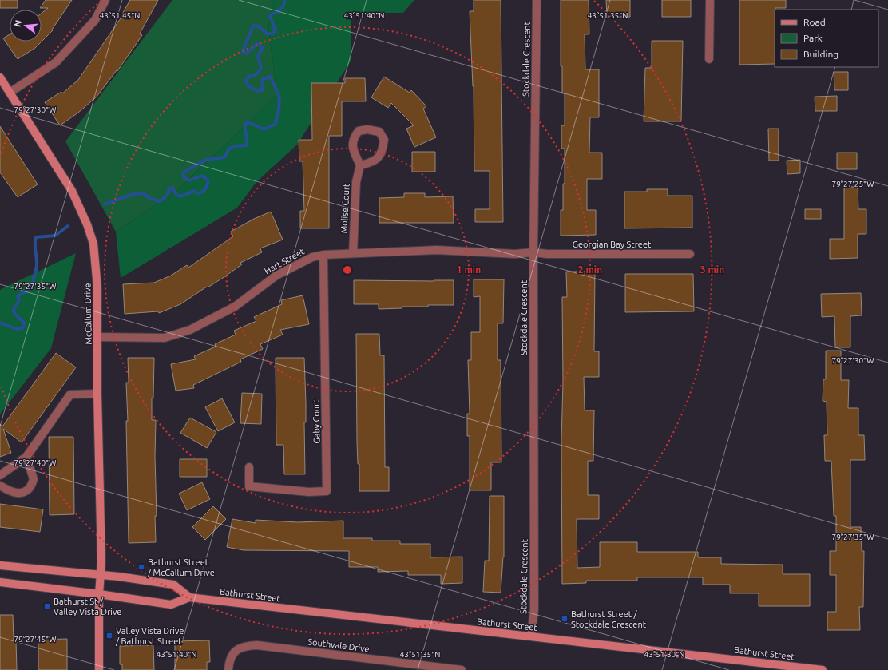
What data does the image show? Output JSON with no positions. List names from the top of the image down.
{
  "streets": {
    "main road": ["McCallum Drive", "Bathurst Street"],
    "street": [
      "Stockdale Crescent",
      "Molise Court",
      "Georgian Bay Street",
      "Hart Street",
      "Gaby Court",
      "Southvale Drive"
    ]
  },
  "crossings": [
    ["Stockdale Crescent", "Georgian Bay Street"],
    ["Stockdale Crescent", "Hart Street"],
    ["Stockdale Crescent", "Bathurst Street"],
    ["Molise Court", "Hart Street"],
    ["Georgian Bay Street", "Hart Street"],
    ["Hart Street", "McCallum Drive"],
    ["Hart Street", "Gaby Court"],
    ["McCallum Drive", "Bathurst Street"]
  ],
  "places": {
    "transit": [
      "Bathurst Street / McCallum Drive",
      "Bathurst St / Valley Vista Drive",
      "Bathurst Street / Stockdale Crescent",
      "Valley Vista Drive / Bathurst Street"
    ]
  },
  "legend": ["Road", "Park", "Building"],
  "north": "left",
  "coordinates": [
    "43°51'45\"N",
    "43°51'40\"N",
    "43°51'35\"N",
    "79°27'30\"W",
    "79°27'25\"W",
    "79°27'35\"W",
    "79°27'40\"W",
    "79°27'45\"W",
    "43°51'30\"N"
  ],
  "rings": ["1 min", "2 min", "3 min"]
}
